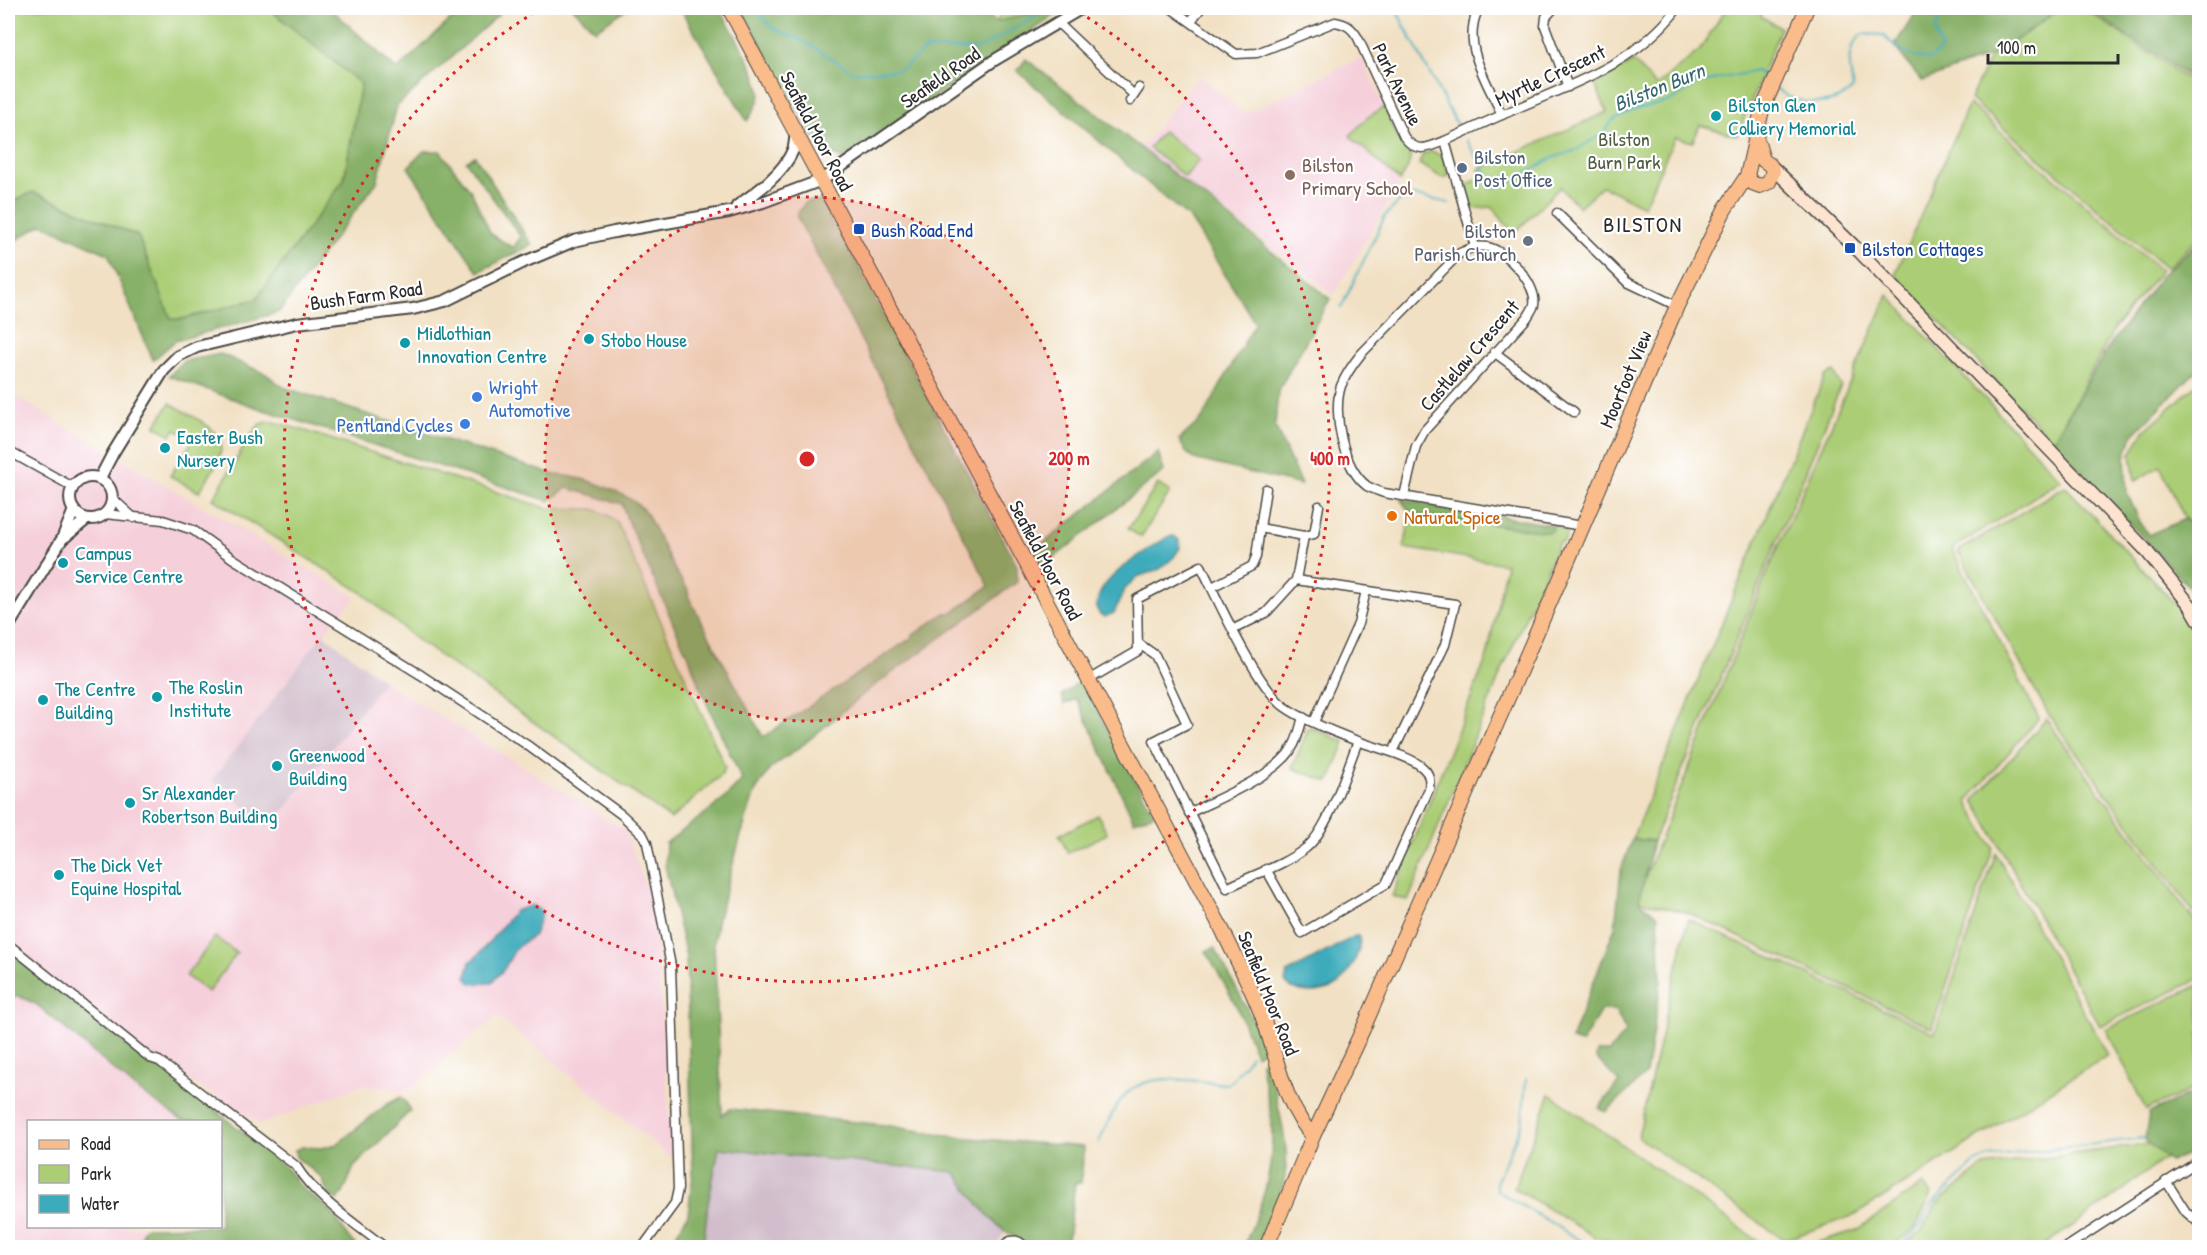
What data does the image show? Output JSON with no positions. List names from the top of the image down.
{
  "streets": {
    "main road": ["Seafield Moor Road", "Moorfoot View"],
    "street": [
      "Myrtle Crescent",
      "Seafield Road",
      "Park Avenue",
      "Bush Farm Road",
      "Castlelaw Crescent"
    ]
  },
  "crossings": [
    ["Myrtle Crescent", "Park Avenue"],
    ["Seafield Road", "Seafield Moor Road"],
    ["Seafield Road", "Bush Farm Road"],
    ["Seafield Moor Road", "Bush Farm Road"],
    ["Seafield Moor Road", "Moorfoot View"]
  ],
  "districts": ["BILSTON"],
  "water": ["Bilston Burn"],
  "parks": ["Bilston Burn Park"],
  "places": {
    "other": [
      "Bilston Glen Colliery Memorial",
      "Bilston Post Office",
      "Bilston Primary School",
      "Bilston Parish Church",
      "Stobo House",
      "Midlothian Innovation Centre",
      "Wright Automotive",
      "Pentland Cycles",
      "Easter Bush Nursery",
      "Natural Spice",
      "Campus Service Centre",
      "The Roslin Institute",
      "The Centre Building",
      "Greenwood Building",
      "Sr Alexander Robertson Building",
      "The Dick Vet Equine Hospital"
    ],
    "transit": ["Bush Road End", "Bilston Cottages"]
  },
  "legend": ["Road", "Park", "Water"],
  "scale_bar": "100 m",
  "rings": ["200 m", "400 m"]
}
